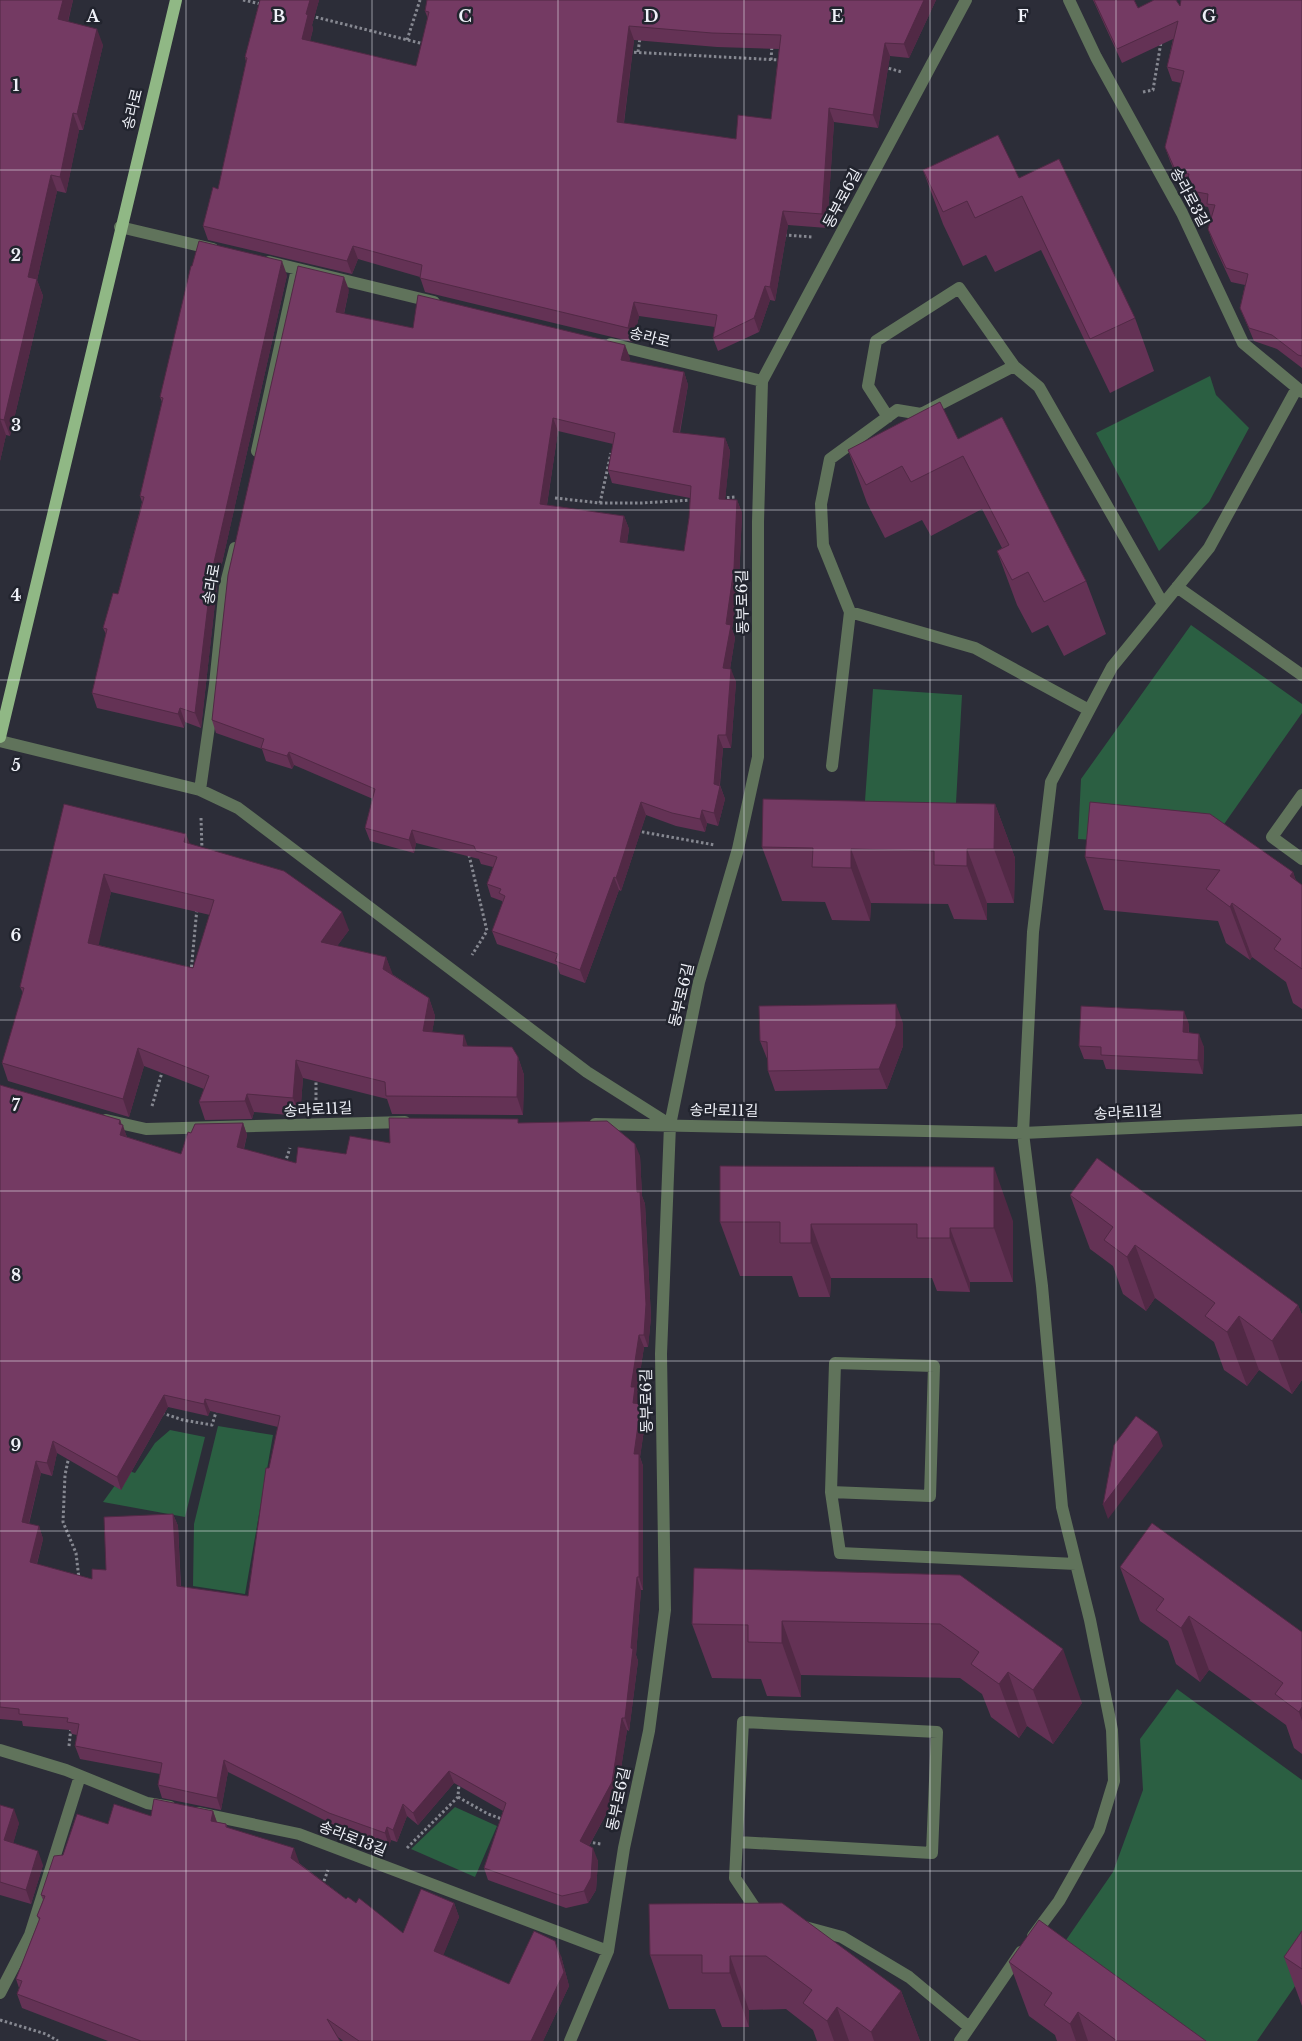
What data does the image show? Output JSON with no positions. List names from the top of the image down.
{
  "streets": {
    "main road": ["송라로"],
    "street": [
      "송라로3길",
      "동부로6길",
      "송라로11길",
      "송라로13길"
    ]
  },
  "crossings": [
    ["송라로", "동부로6길"],
    ["동부로6길", "송라로11길"],
    ["동부로6길", "송라로13길"]
  ],
  "grid": {
    "columns": [
      "A",
      "B",
      "C",
      "D",
      "E",
      "F",
      "G"
    ],
    "rows": [
      "1",
      "2",
      "3",
      "4",
      "5",
      "6",
      "7",
      "8",
      "9"
    ]
  }
}
